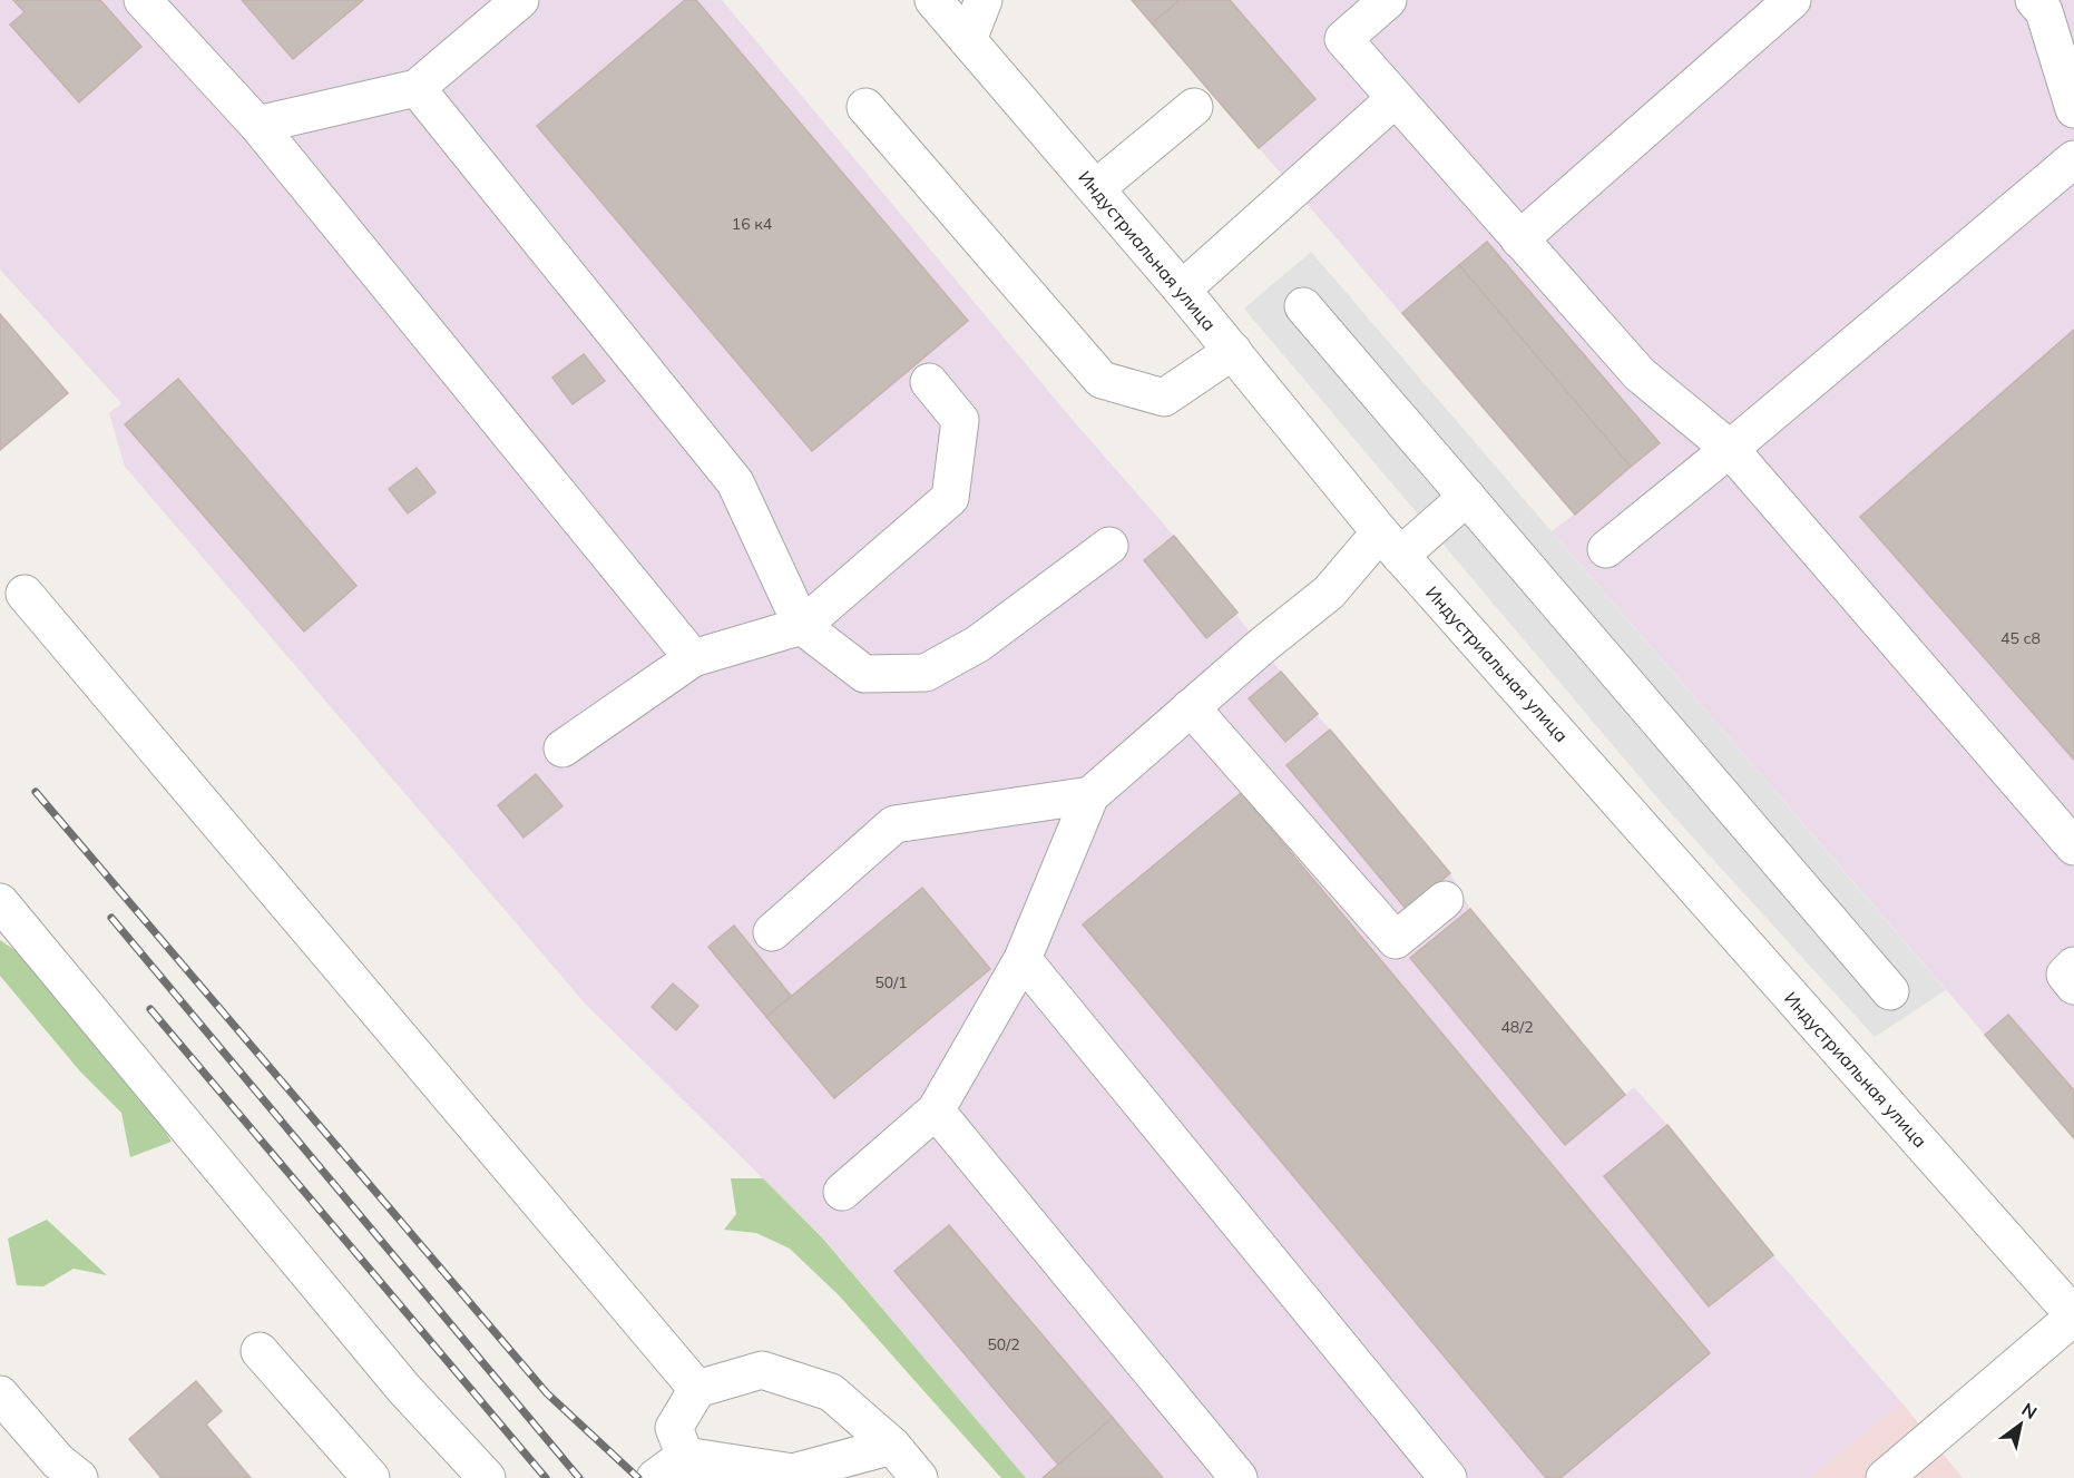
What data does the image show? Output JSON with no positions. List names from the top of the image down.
{
  "streets": {
    "street": ["Индустриальная улица"]
  },
  "house_numbers": [
    "16 к4",
    "45 с8",
    "50/1",
    "48/2",
    "50/2"
  ],
  "north": "top right"
}
